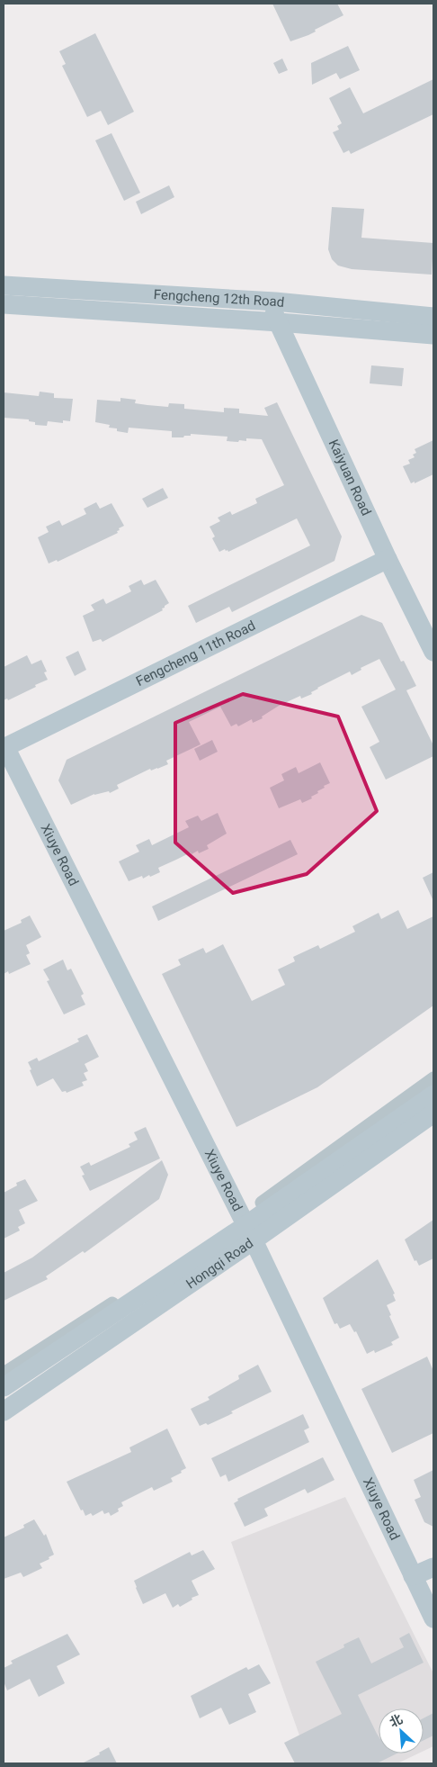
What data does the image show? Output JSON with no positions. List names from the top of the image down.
{
  "streets": {
    "street": [
      "Fengcheng 12th Road",
      "Kaiyuan Road",
      "Fengcheng 11th Road",
      "Xiuye Road",
      "Hongqi Road"
    ]
  },
  "crossings": [
    ["Fengcheng 12th Road", "Kaiyuan Road"],
    ["Kaiyuan Road", "Fengcheng 11th Road"],
    ["Fengcheng 11th Road", "Xiuye Road"],
    ["Xiuye Road", "Hongqi Road"]
  ],
  "north": "top left"
}
